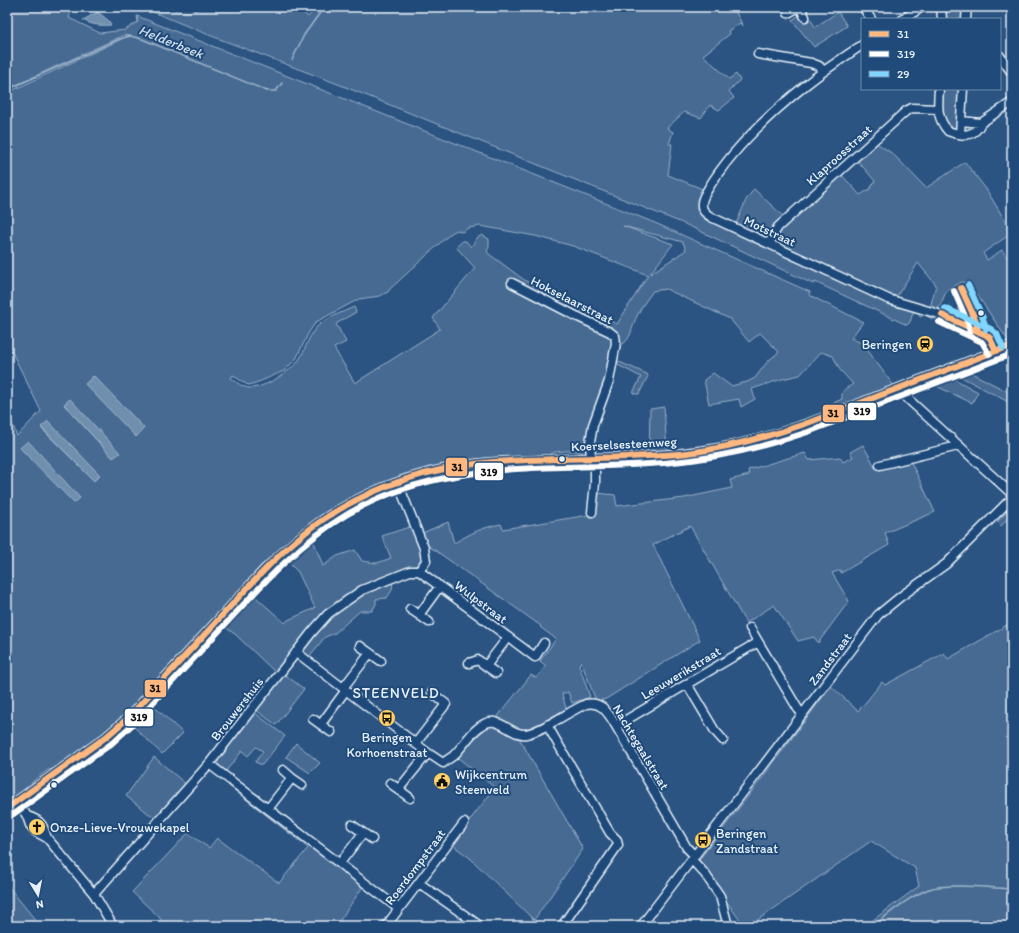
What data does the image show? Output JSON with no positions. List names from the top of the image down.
{
  "streets": {
    "street": [
      "Klaproosstraat",
      "Motstraat",
      "Hokselaarstraat",
      "Koerselsesteenweg",
      "Wulpstraat",
      "Zandstraat",
      "Leeuwerikstraat",
      "Brouwershuis",
      "Nachtegaalstraat",
      "Roerdompstraat"
    ]
  },
  "crossings": [
    ["Klaproosstraat", "Motstraat"],
    ["Motstraat", "Koerselsesteenweg"],
    ["Hokselaarstraat", "Koerselsesteenweg"],
    ["Wulpstraat", "Brouwershuis"],
    ["Zandstraat", "Nachtegaalstraat"],
    ["Leeuwerikstraat", "Nachtegaalstraat"]
  ],
  "districts": ["STEENVELD"],
  "water": ["Helderbeek"],
  "places": {
    "station": ["Beringen"],
    "bus stop": ["Beringen Korhoenstraat", "Beringen Zandstraat"],
    "public building": ["Wijkcentrum Steenveld"],
    "church": ["Onze-Lieve-Vrouwekapel"]
  },
  "lines": ["transit line 29", "transit line 31", "transit line 319"],
  "legend": ["31", "319", "29"],
  "north": "bottom"
}
